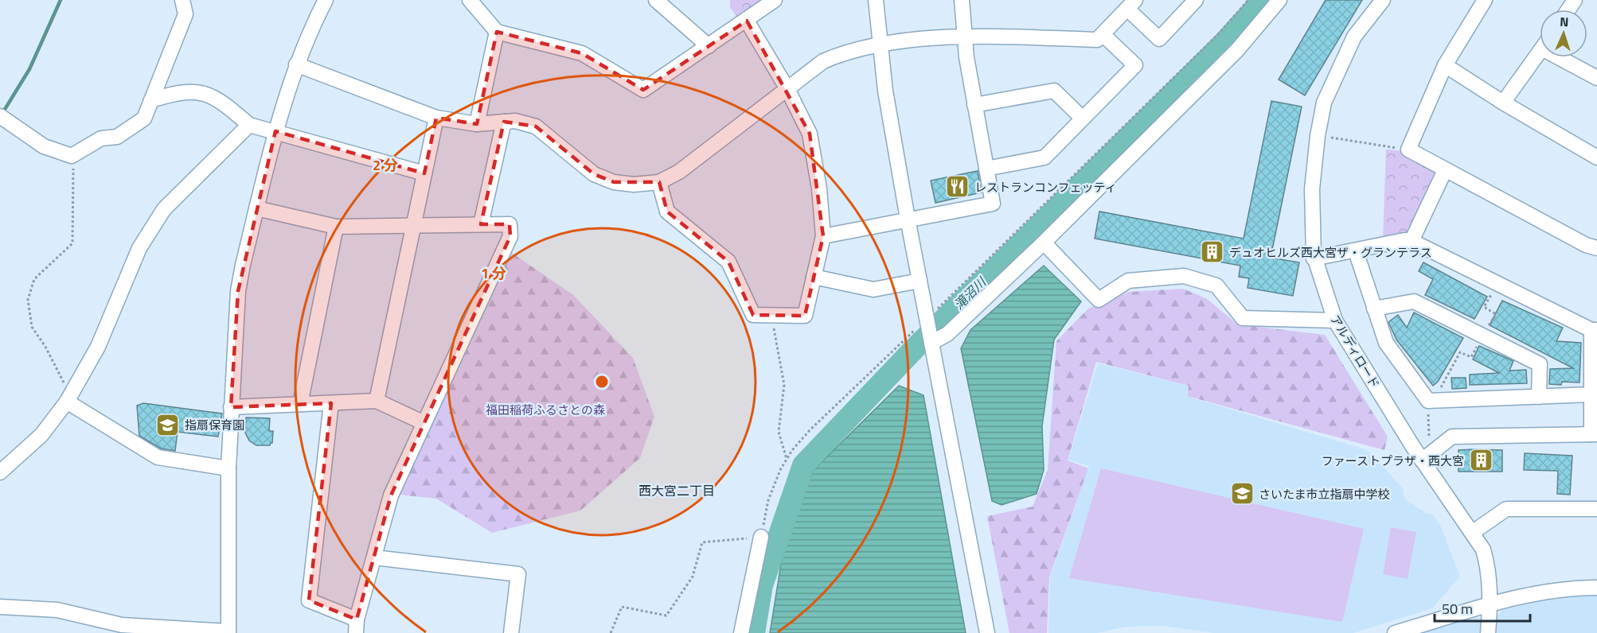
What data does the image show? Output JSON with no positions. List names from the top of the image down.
{
  "streets": {
    "street": ["アルディロード"]
  },
  "districts": ["西大宮二丁目"],
  "water": ["滝沼川"],
  "parks": ["福田稲荷ふるさとの森"],
  "places": {
    "restaurant": ["レストランコンフェッティ"],
    "building": ["デュオヒルズ西大宮ザ・グランテラス", "ファーストプラザ・西大宮"],
    "school or university": ["指扇保育園", "さいたま市立指扇中学校"]
  },
  "scale_bar": "50 m",
  "north": "top",
  "rings": ["2 分", "1 分"]
}
